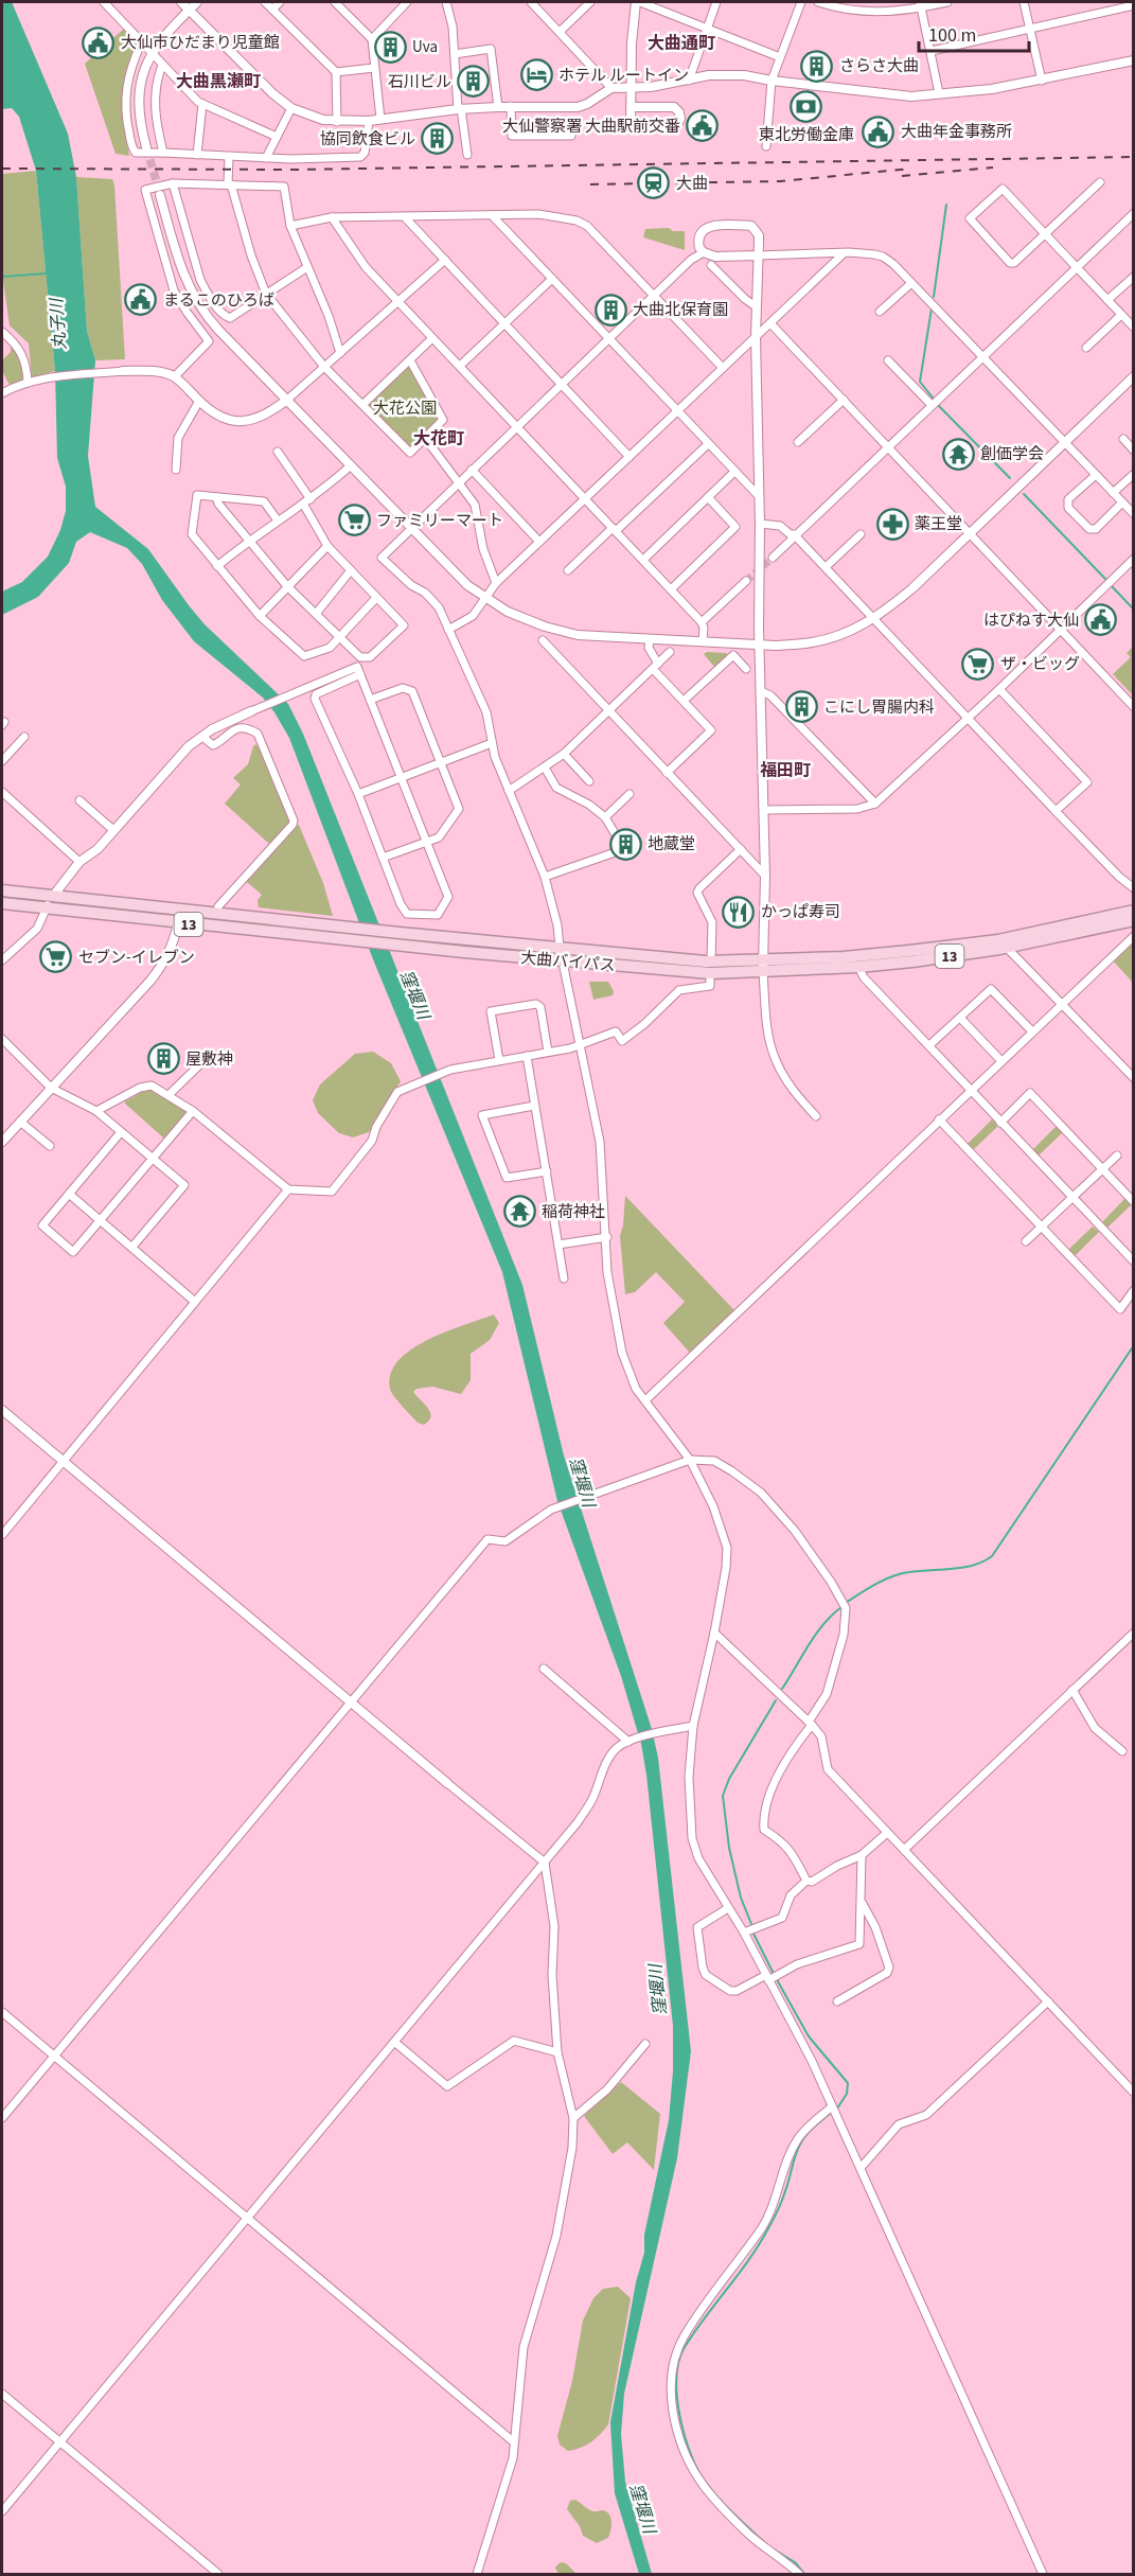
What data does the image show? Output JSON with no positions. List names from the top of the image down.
{
  "streets": {
    "highway": ["13", "大曲バイパス"]
  },
  "districts": [
    "大曲通町",
    "大曲黒瀬町",
    "大花町",
    "福田町"
  ],
  "water": ["丸子川", "窪堰川"],
  "parks": ["大花公園"],
  "places": {
    "public building": [
      "大仙市ひだまり児童館",
      "大仙警察署 大曲駅前交番",
      "大曲年金事務所",
      "まるこのひろば",
      "はぴねす大仙"
    ],
    "building": [
      "Uva",
      "さらさ大曲",
      "石川ビル",
      "協同飲食ビル",
      "大曲北保育園",
      "こにし胃腸内科",
      "地蔵堂",
      "屋敷神"
    ],
    "hotel": ["ホテル ルートイン"],
    "bank": ["東北労働金庫"],
    "station": ["大曲"],
    "temple": ["創価学会", "稲荷神社"],
    "supermarket": ["ファミリーマート", "ザ・ビッグ", "セブン-イレブン"],
    "pharmacy": ["薬王堂"],
    "restaurant": ["かっぱ寿司"]
  },
  "scale_bar": "100 m"
}
